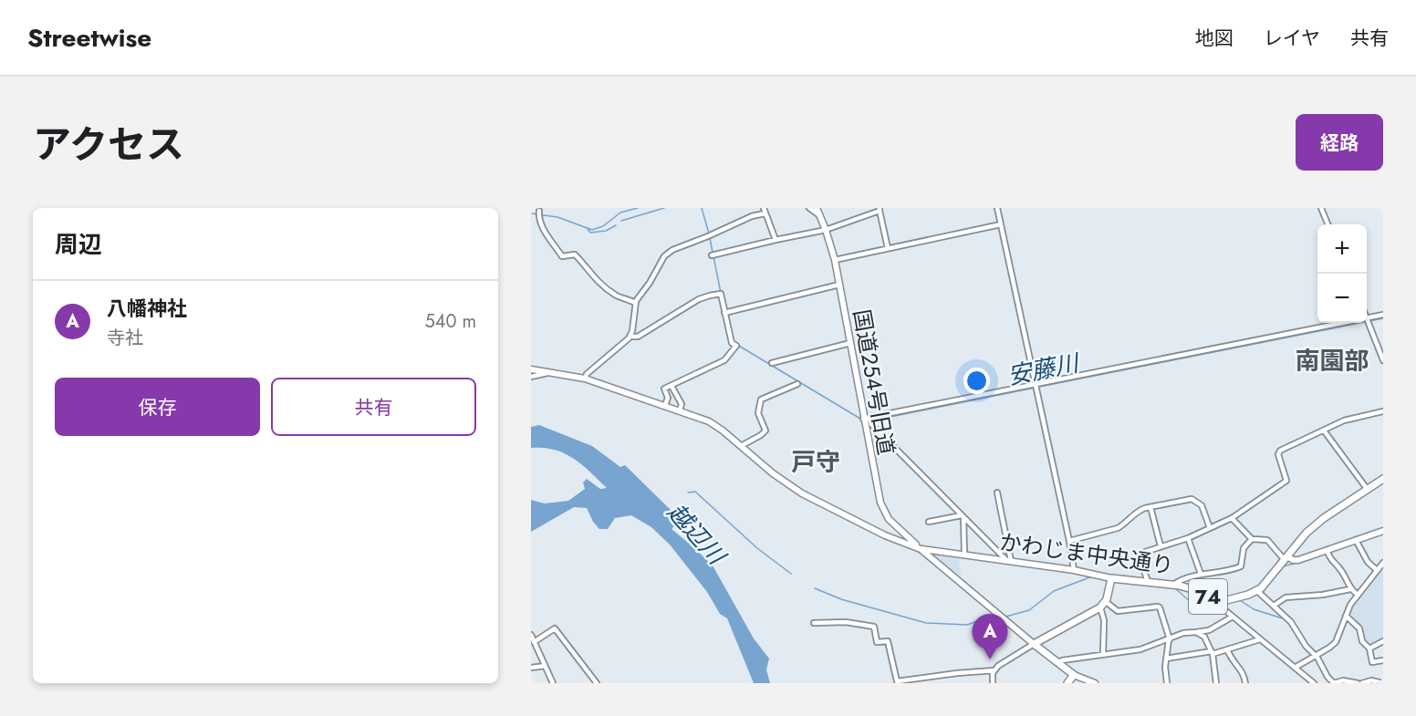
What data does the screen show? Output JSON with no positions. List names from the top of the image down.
{
  "streets": {
    "main road": ["かわじま中央通り", "74"],
    "street": ["国道254号旧道"]
  },
  "crossings": [
    ["国道254号旧道", "かわじま中央通り"],
    ["かわじま中央通り", "74"]
  ],
  "districts": ["南園部", "戸守"],
  "water": ["安藤川", "越辺川"],
  "page": {
    "header": "Streetwise",
    "nav": ["地図", "レイヤ", "共有"],
    "title": "アクセス",
    "buttons": [
      "経路",
      ["保存", "共有"]
    ],
    "heading": "周辺",
    "map_buttons": ["+", "−"],
    "list": [
      {
        "mark": "A",
        "name": "八幡神社",
        "note": "寺社",
        "value": "540 m"
      }
    ],
    "pins": "A"
  }
}
